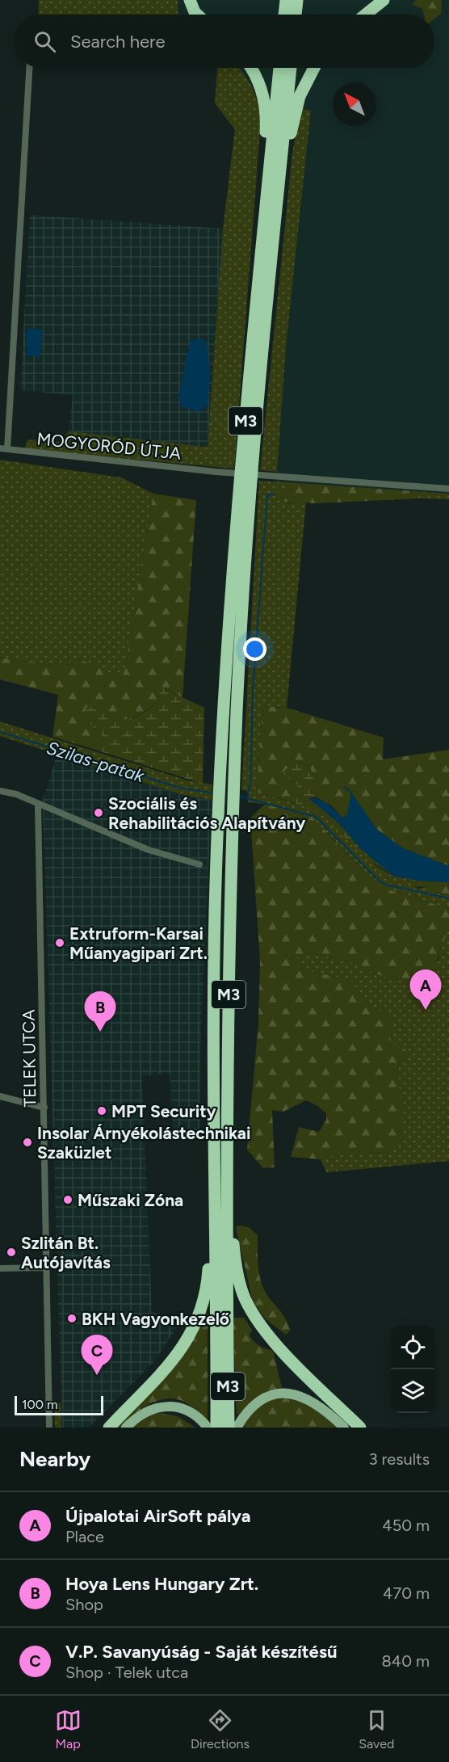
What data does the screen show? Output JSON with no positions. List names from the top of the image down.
{
  "streets": {
    "highway": ["M3"],
    "street": ["MOGYORÓD ÚTJA", "TELEK UTCA"]
  },
  "water": ["Szilas-patak"],
  "places": [
    "Szociális és Rehabilitációs Alapítvány",
    "Extruform-Karsai Műanyagipari Zrt.",
    "MPT Security",
    "Insolar Árnyékolástechnikai Szaküzlet",
    "Műszaki Zóna",
    "Szlitán Bt. Autójavítás",
    "BKH Vagyonkezelő"
  ],
  "scale_bar": "100 m",
  "north": "top left",
  "page": {
    "search": "Search here",
    "pins": ["A", "B", "C"],
    "scale": "100 m",
    "heading": ["Nearby", "3 results"],
    "list": [
      {
        "mark": "A",
        "name": "Újpalotai AirSoft pálya",
        "note": "Place",
        "value": "450 m"
      },
      {
        "mark": "B",
        "name": "Hoya Lens Hungary Zrt.",
        "note": "Shop",
        "value": "470 m"
      },
      {
        "mark": "C",
        "name": "V.P. Savanyúság - Saját készítésű",
        "note": "Shop · Telek utca",
        "value": "840 m"
      }
    ],
    "nav": ["Map", "Directions", "Saved"]
  }
}
